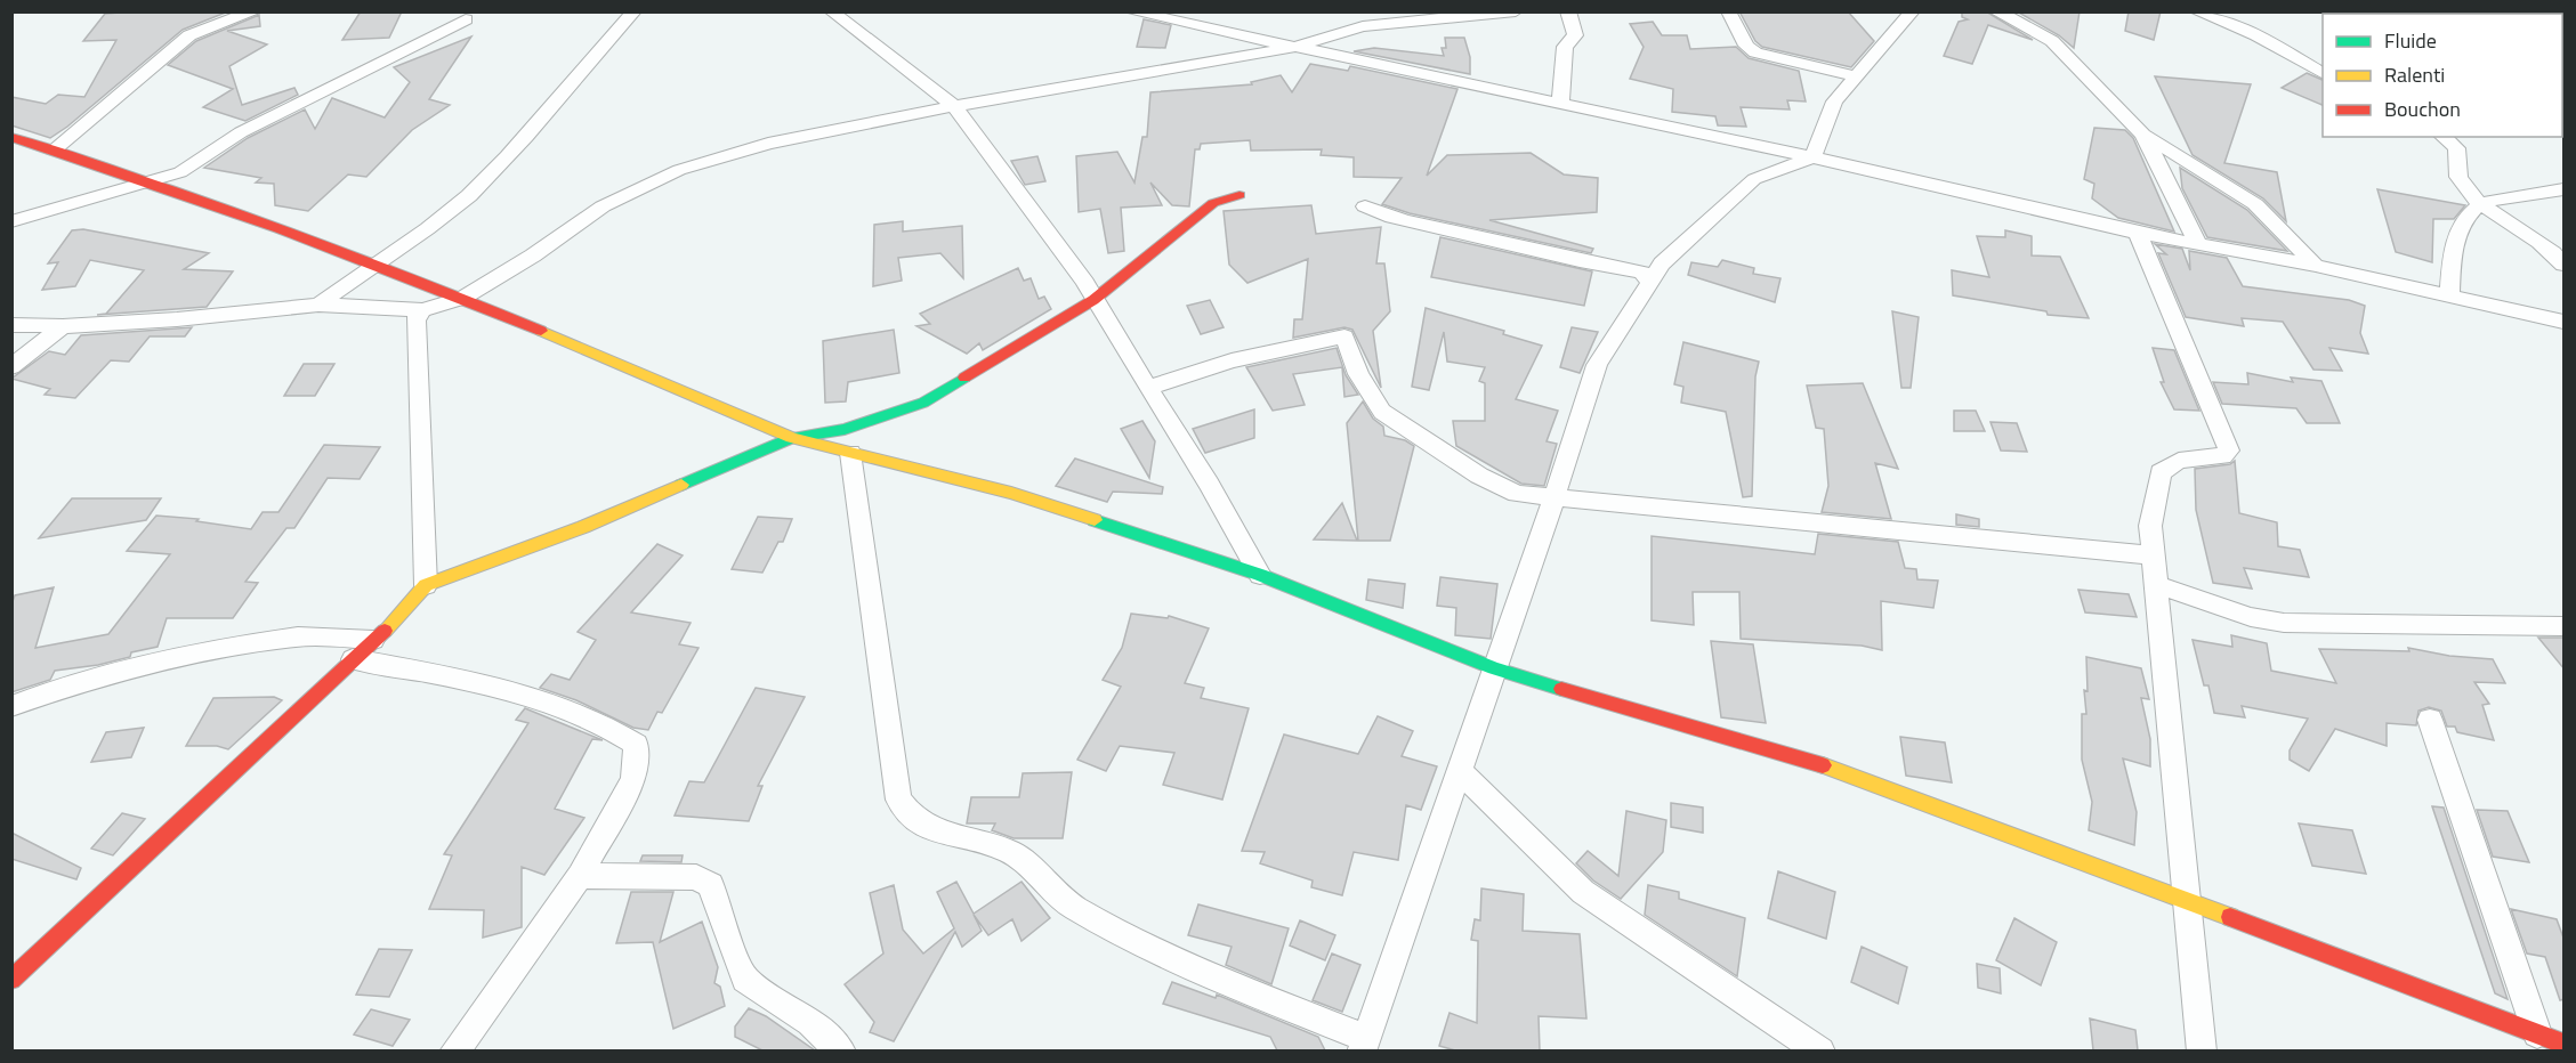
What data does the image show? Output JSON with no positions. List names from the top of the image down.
{
  "legend": ["Fluide", "Ralenti", "Bouchon"]
}
